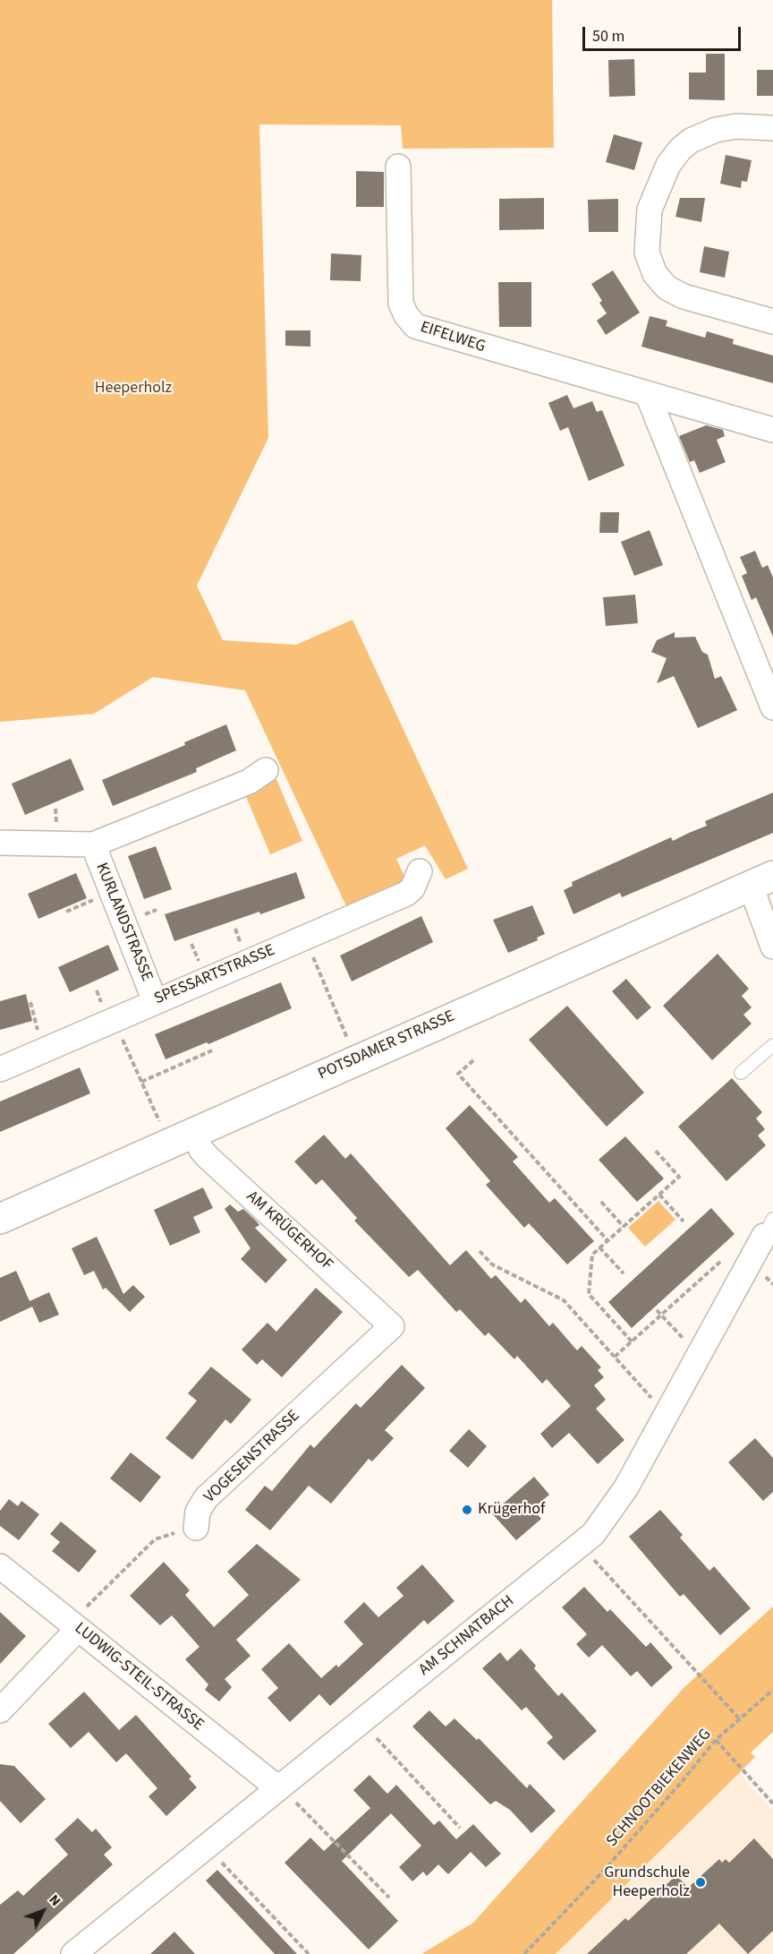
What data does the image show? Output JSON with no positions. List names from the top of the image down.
{
  "streets": {
    "street": [
      "EIFELWEG",
      "KURLANDSTRASSE",
      "SPESSARTSTRASSE",
      "POTSDAMER STRASSE",
      "AM KRÜGERHOF",
      "VOGESENSTRASSE",
      "AM SCHNATBACH",
      "LUDWIG-STEIL-STRASSE"
    ],
    "path": ["SCHNOOTBIEKENWEG"]
  },
  "crossings": [
    ["KURLANDSTRASSE", "SPESSARTSTRASSE"],
    ["POTSDAMER STRASSE", "AM KRÜGERHOF"],
    ["AM KRÜGERHOF", "VOGESENSTRASSE"],
    ["AM SCHNATBACH", "LUDWIG-STEIL-STRASSE"]
  ],
  "parks": ["Heeperholz"],
  "places": ["Krügerhof", "Grundschule Heeperholz"],
  "scale_bar": "50 m",
  "north": "top right"
}
